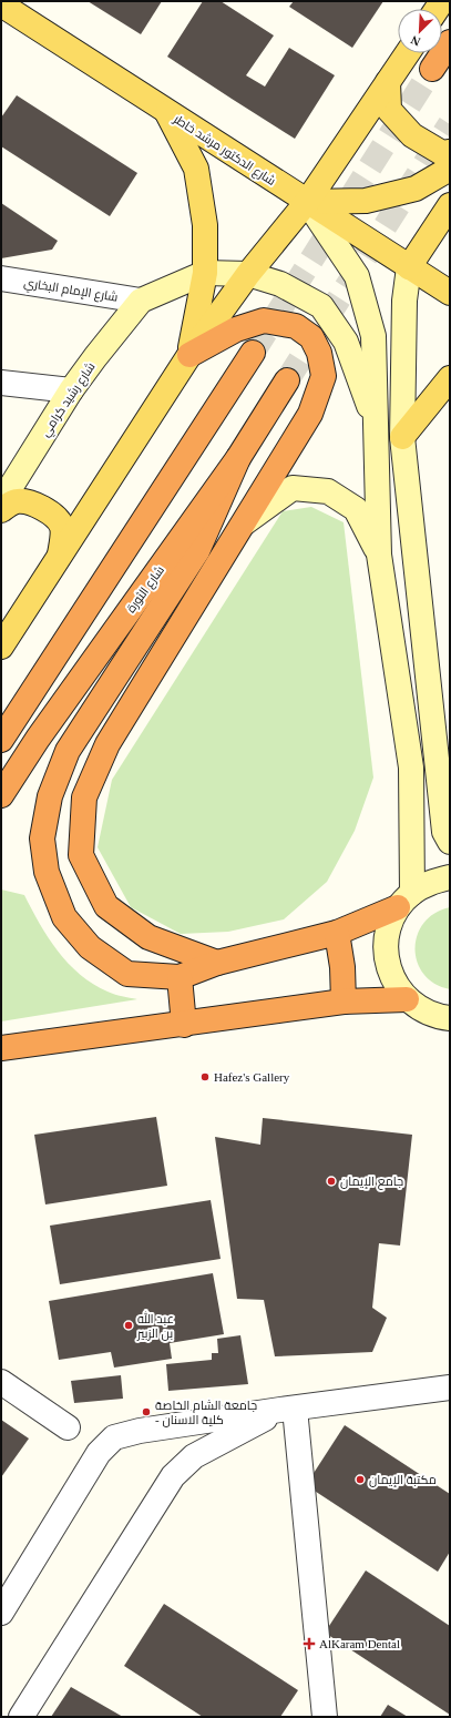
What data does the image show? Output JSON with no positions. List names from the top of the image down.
{
  "streets": {
    "highway": ["شارع الثورة"],
    "main road": ["شارع الدكتور مرشد خاطر", "شارع رشيد كرامي"],
    "street": ["شارع الإمام البخاري"]
  },
  "crossings": [
    ["شارع الإمام البخاري", "شارع رشيد كرامي"]
  ],
  "places": {
    "other": [
      "Hafez's Gallery",
      "جامع الإيمان",
      "عبد الله بن الزبير",
      "جامعة الشام الخاصة - كلية الاسنان",
      "مكتبة الإيمان"
    ],
    "health": ["AlKaram Dental"]
  },
  "north": "bottom left"
}
